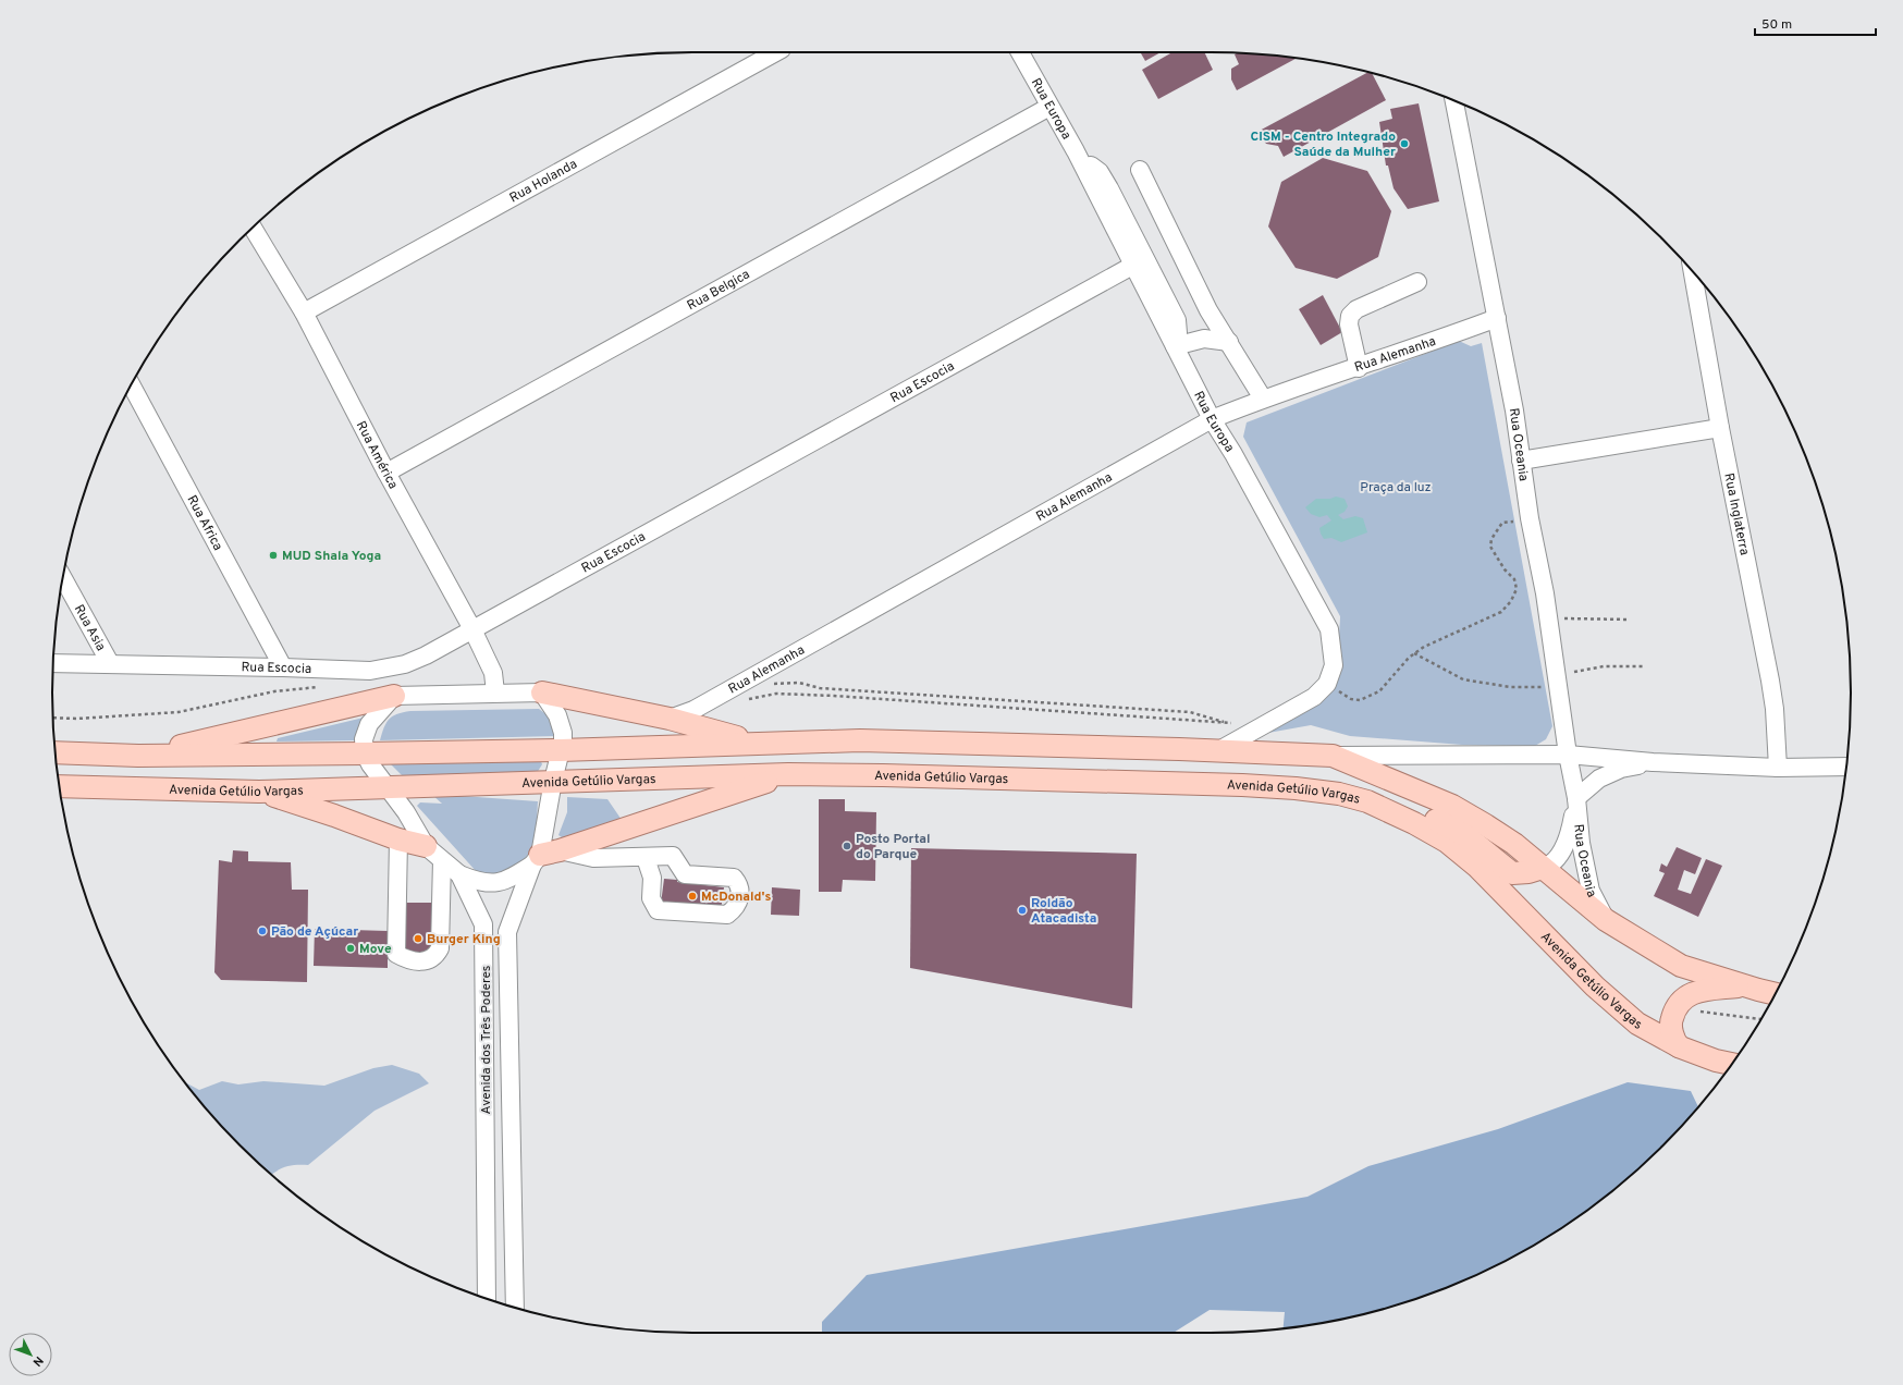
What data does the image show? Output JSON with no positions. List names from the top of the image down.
{
  "streets": {
    "main road": ["Avenida Getúlio Vargas"],
    "street": [
      "Rua Europa",
      "Rua Holanda",
      "Rua Belgica",
      "Rua Alemanha",
      "Rua Escocia",
      "Rua Oceania",
      "Rua América",
      "Rua Inglaterra",
      "Rua Africa",
      "Rua Asia",
      "Avenida dos Três Poderes"
    ]
  },
  "crossings": [
    ["Rua Europa", "Rua Belgica"],
    ["Rua Europa", "Rua Alemanha"],
    ["Rua Europa", "Rua Escocia"],
    ["Rua Holanda", "Rua América"],
    ["Rua Belgica", "Rua América"],
    ["Rua Alemanha", "Rua Oceania"],
    ["Rua Escocia", "Rua América"],
    ["Rua Escocia", "Rua Africa"],
    ["Rua Escocia", "Rua Asia"],
    ["Avenida Getúlio Vargas", "Avenida dos Três Poderes"]
  ],
  "parks": ["Praça da luz"],
  "places": [
    "CISM - Centro Integrado Saúde da Mulher",
    "MUD Shala Yoga",
    "Posto Portal do Parque",
    "McDonald's",
    "Roldão Atacadista",
    "Pão de Açúcar",
    "Burger King",
    "Move"
  ],
  "scale_bar": "50 m",
  "north": "bottom right"
}
